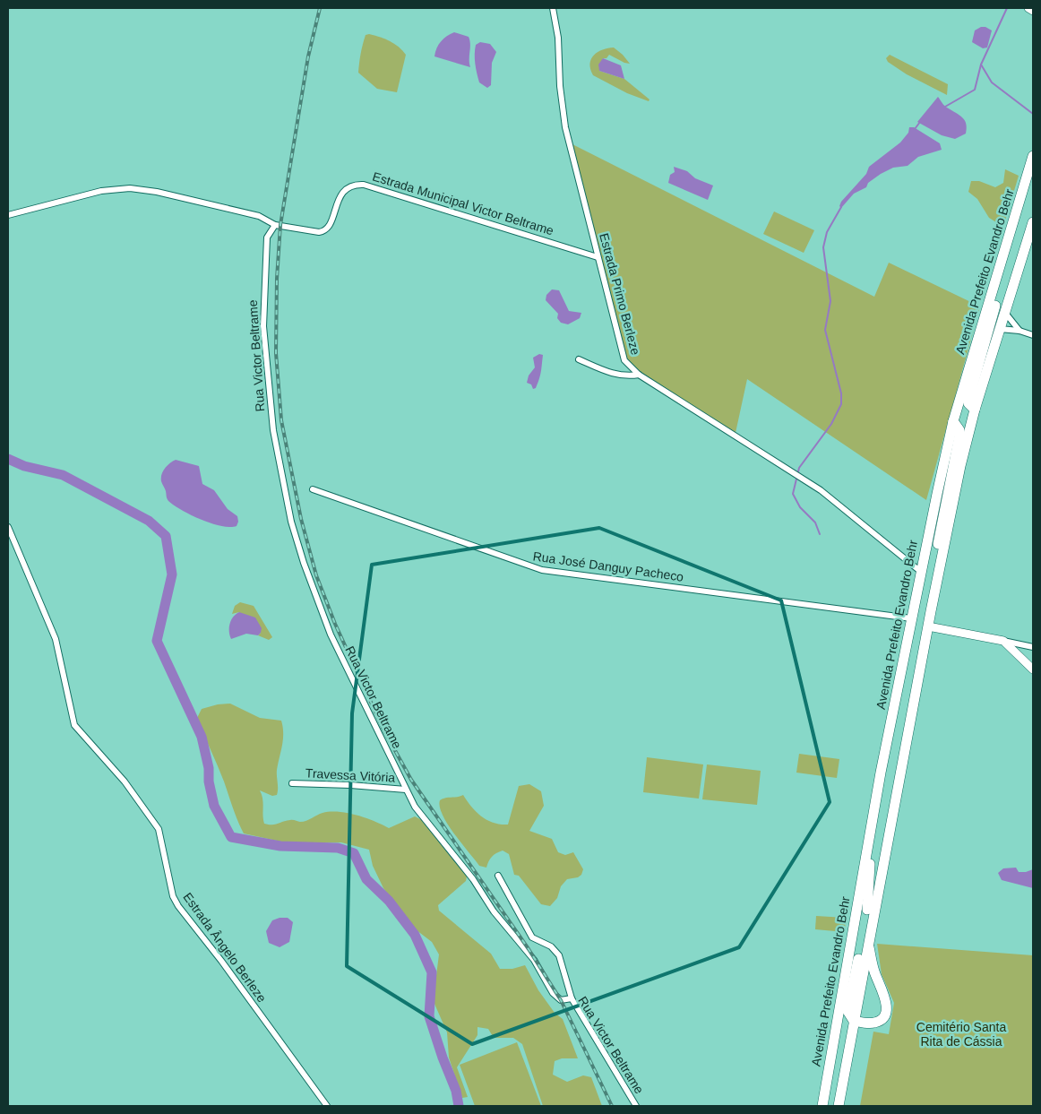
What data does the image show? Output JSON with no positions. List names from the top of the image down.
{
  "streets": {
    "highway": ["Avenida Prefeito Evandro Behr"],
    "street": [
      "Estrada Municipal Victor Beltrame",
      "Estrada Primo Berleze",
      "Rua Victor Beltrame",
      "Rua José Danguy Pacheco",
      "Travessa Vitória",
      "Estrada Ângelo Berleze"
    ]
  },
  "crossings": [
    ["Estrada Municipal Victor Beltrame", "Estrada Primo Berleze"],
    ["Estrada Municipal Victor Beltrame", "Rua Victor Beltrame"],
    ["Avenida Prefeito Evandro Behr", "Estrada Primo Berleze"],
    ["Avenida Prefeito Evandro Behr", "Rua José Danguy Pacheco"],
    ["Rua Victor Beltrame", "Travessa Vitória"]
  ],
  "parks": ["Cemitério Santa Rita de Cássia"]
}
